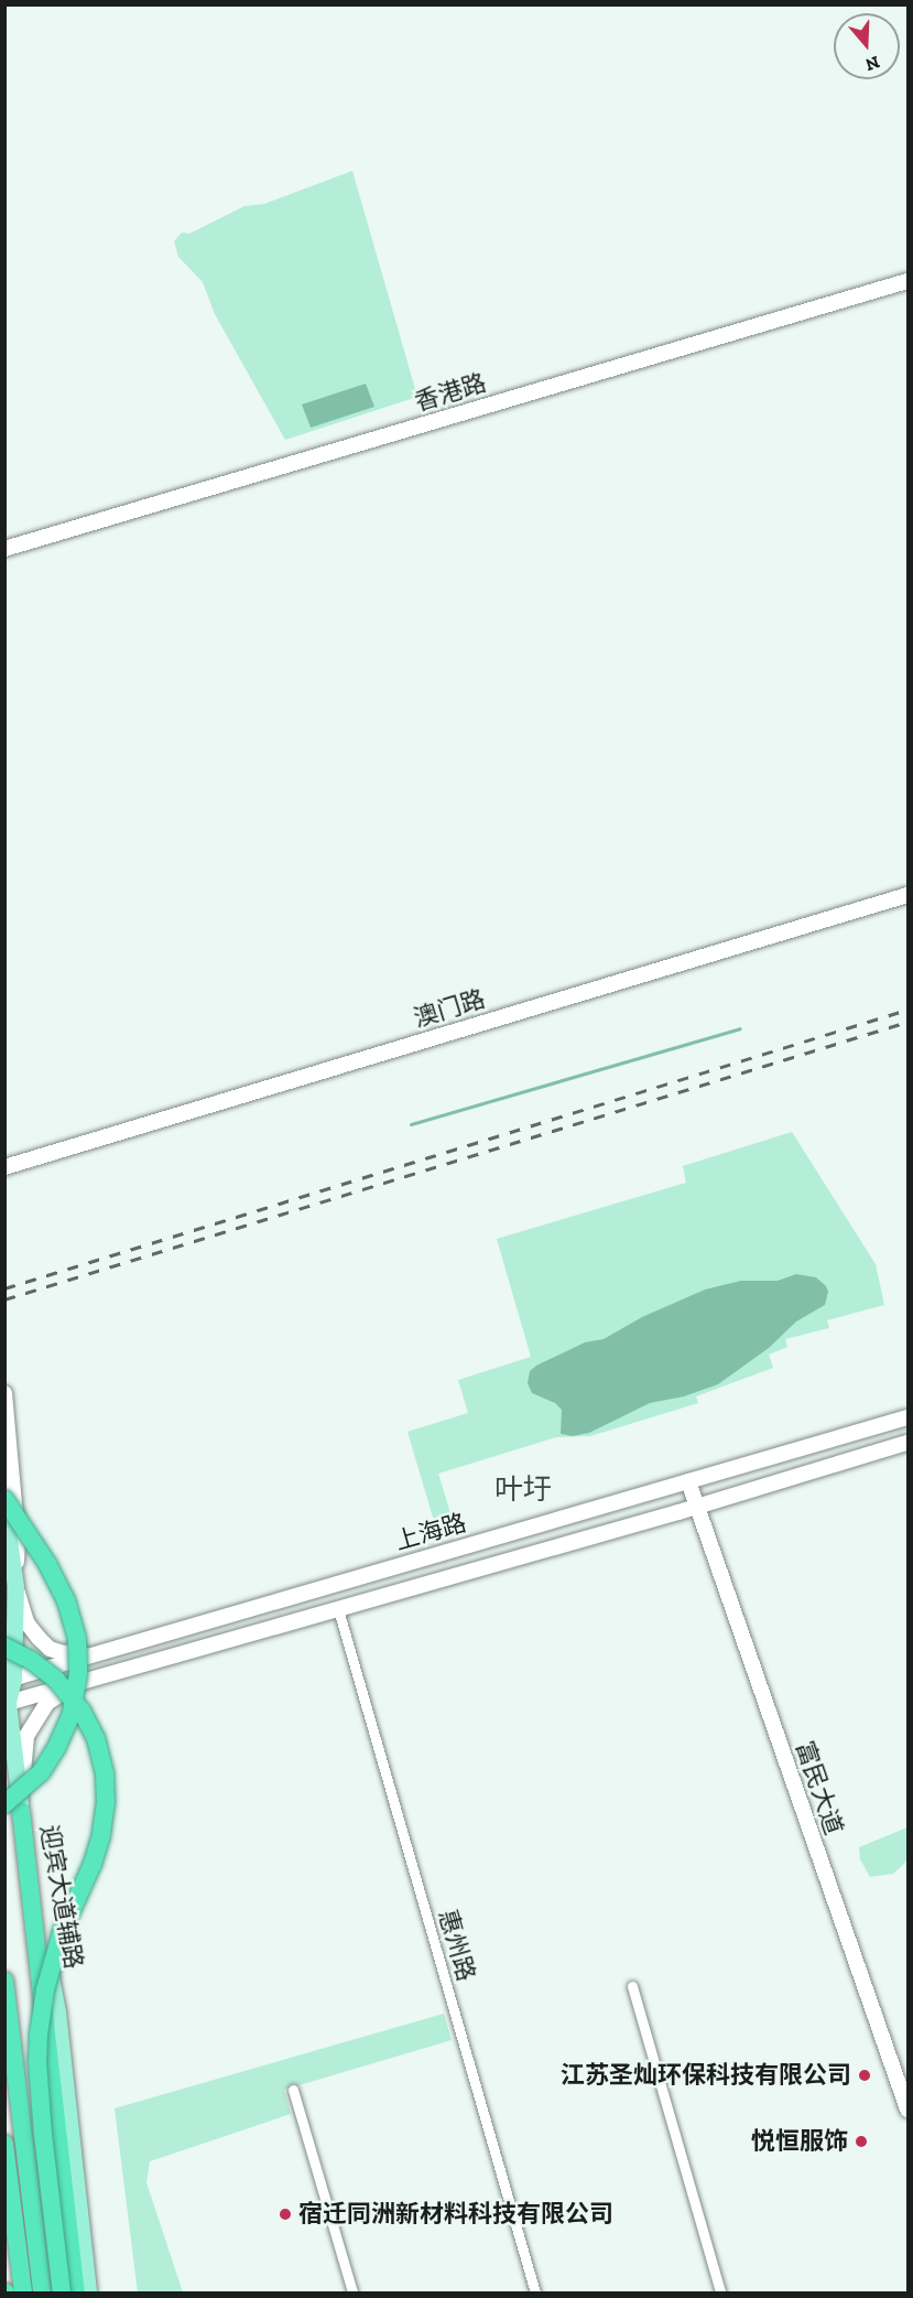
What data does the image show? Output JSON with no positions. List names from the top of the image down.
{
  "streets": {
    "main road": ["迎宾大道辅路"],
    "street": [
      "香港路",
      "澳门路",
      "上海路",
      "富民大道",
      "惠州路"
    ]
  },
  "crossings": [
    ["上海路", "富民大道"],
    ["上海路", "迎宾大道辅路"],
    ["上海路", "惠州路"]
  ],
  "districts": ["叶圩"],
  "places": ["江苏圣灿环保科技有限公司", "悦恒服饰", "宿迁同洲新材料科技有限公司"],
  "north": "bottom"
}
